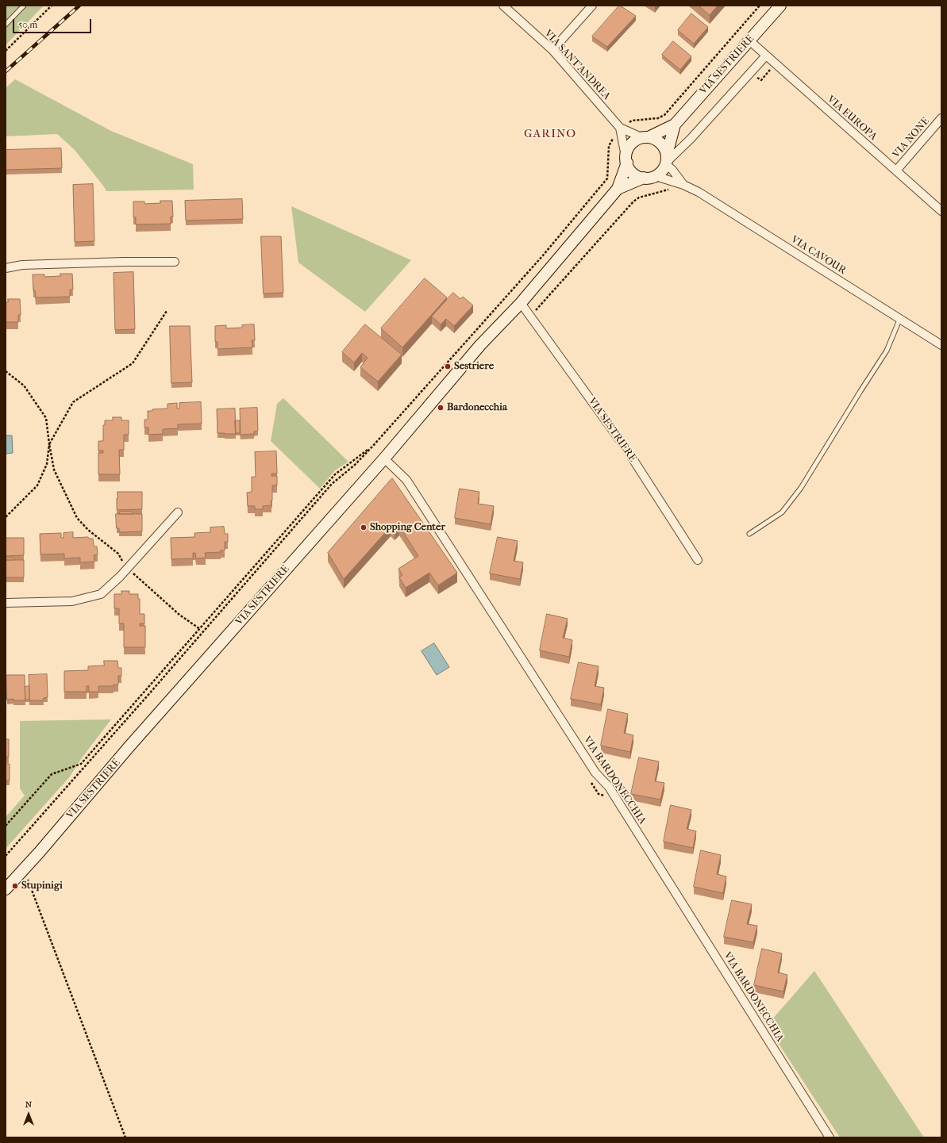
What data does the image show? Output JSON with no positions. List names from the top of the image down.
{
  "streets": {
    "main road": ["VIA SESTRIERE"],
    "street": [
      "VIA SANT'ANDREA",
      "VIA EUROPA",
      "VIA NONE",
      "VIA CAVOUR",
      "VIA BARDONECCHIA"
    ]
  },
  "crossings": [
    ["VIA SESTRIERE", "VIA EUROPA"],
    ["VIA SESTRIERE", "VIA BARDONECCHIA"],
    ["VIA EUROPA", "VIA NONE"]
  ],
  "districts": ["GARINO"],
  "places": [
    "Sestriere",
    "Bardonecchia",
    "Shopping Center",
    "Stupinigi"
  ],
  "scale_bar": "50 m",
  "north": "top"
}
